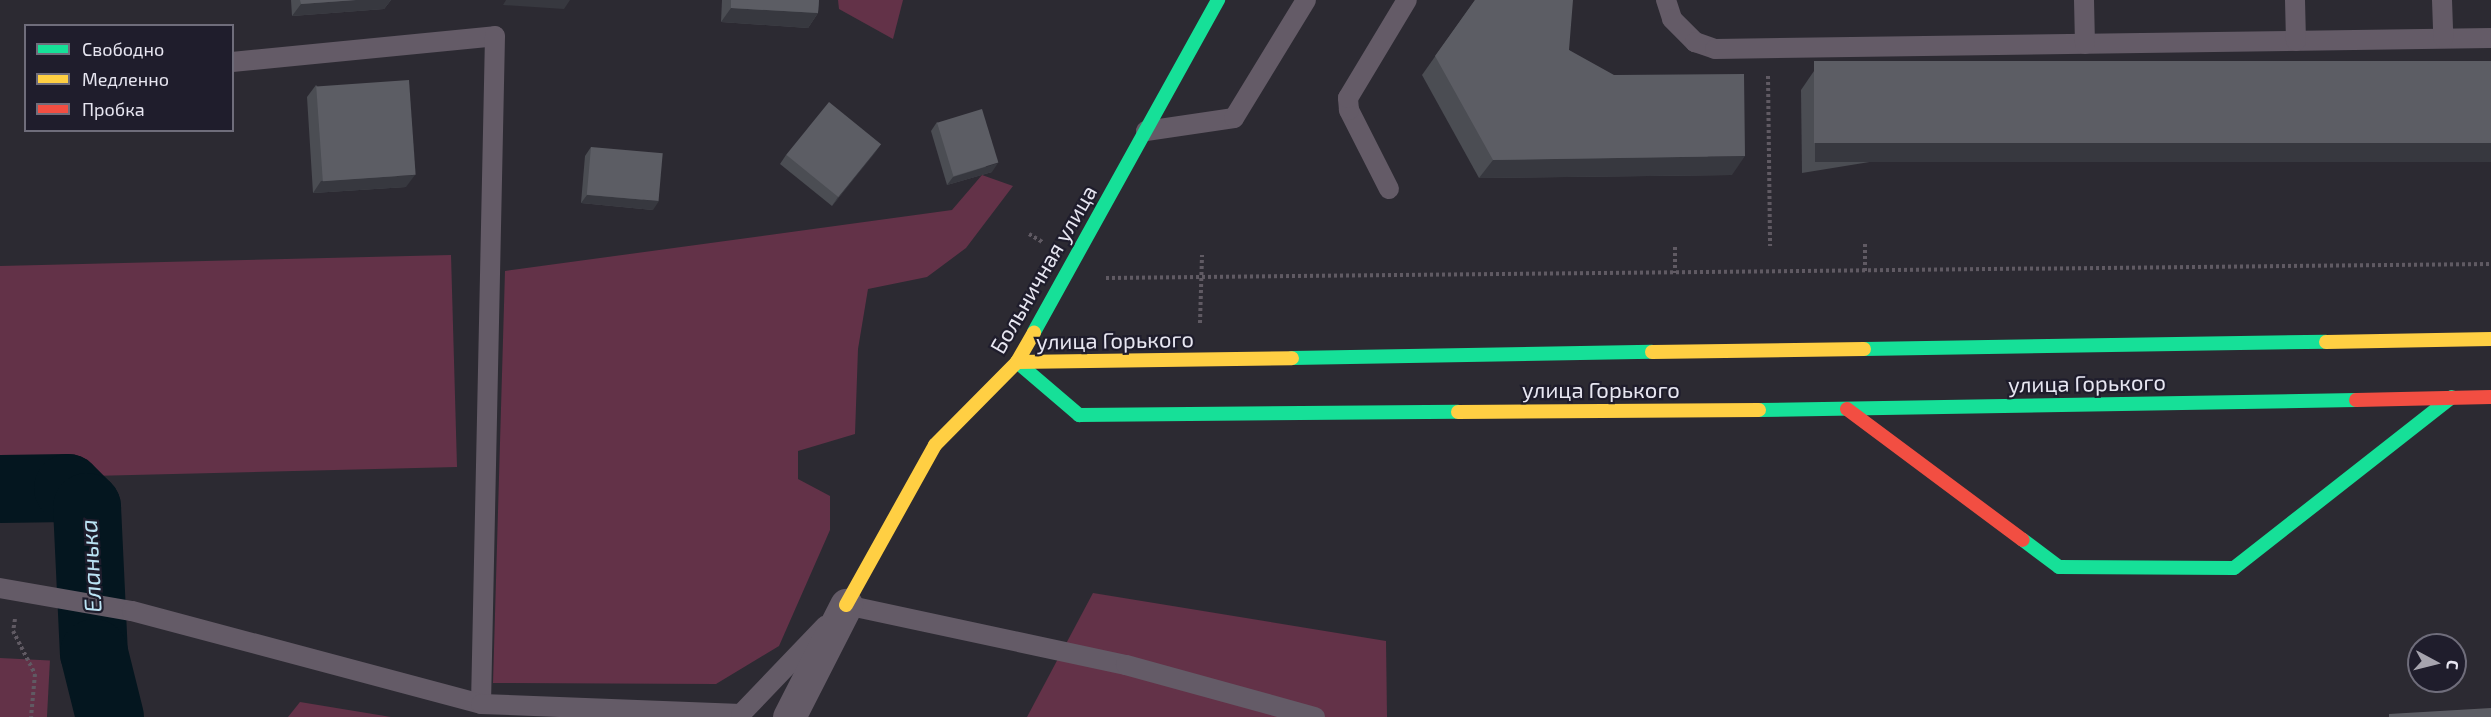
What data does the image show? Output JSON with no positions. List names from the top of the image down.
{
  "streets": {
    "main road": ["Больничная улица", "улица Горького"]
  },
  "crossings": [
    ["Больничная улица", "улица Горького"]
  ],
  "water": ["Еланька"],
  "legend": ["Свободно", "Медленно", "Пробка"],
  "north": "right"
}
